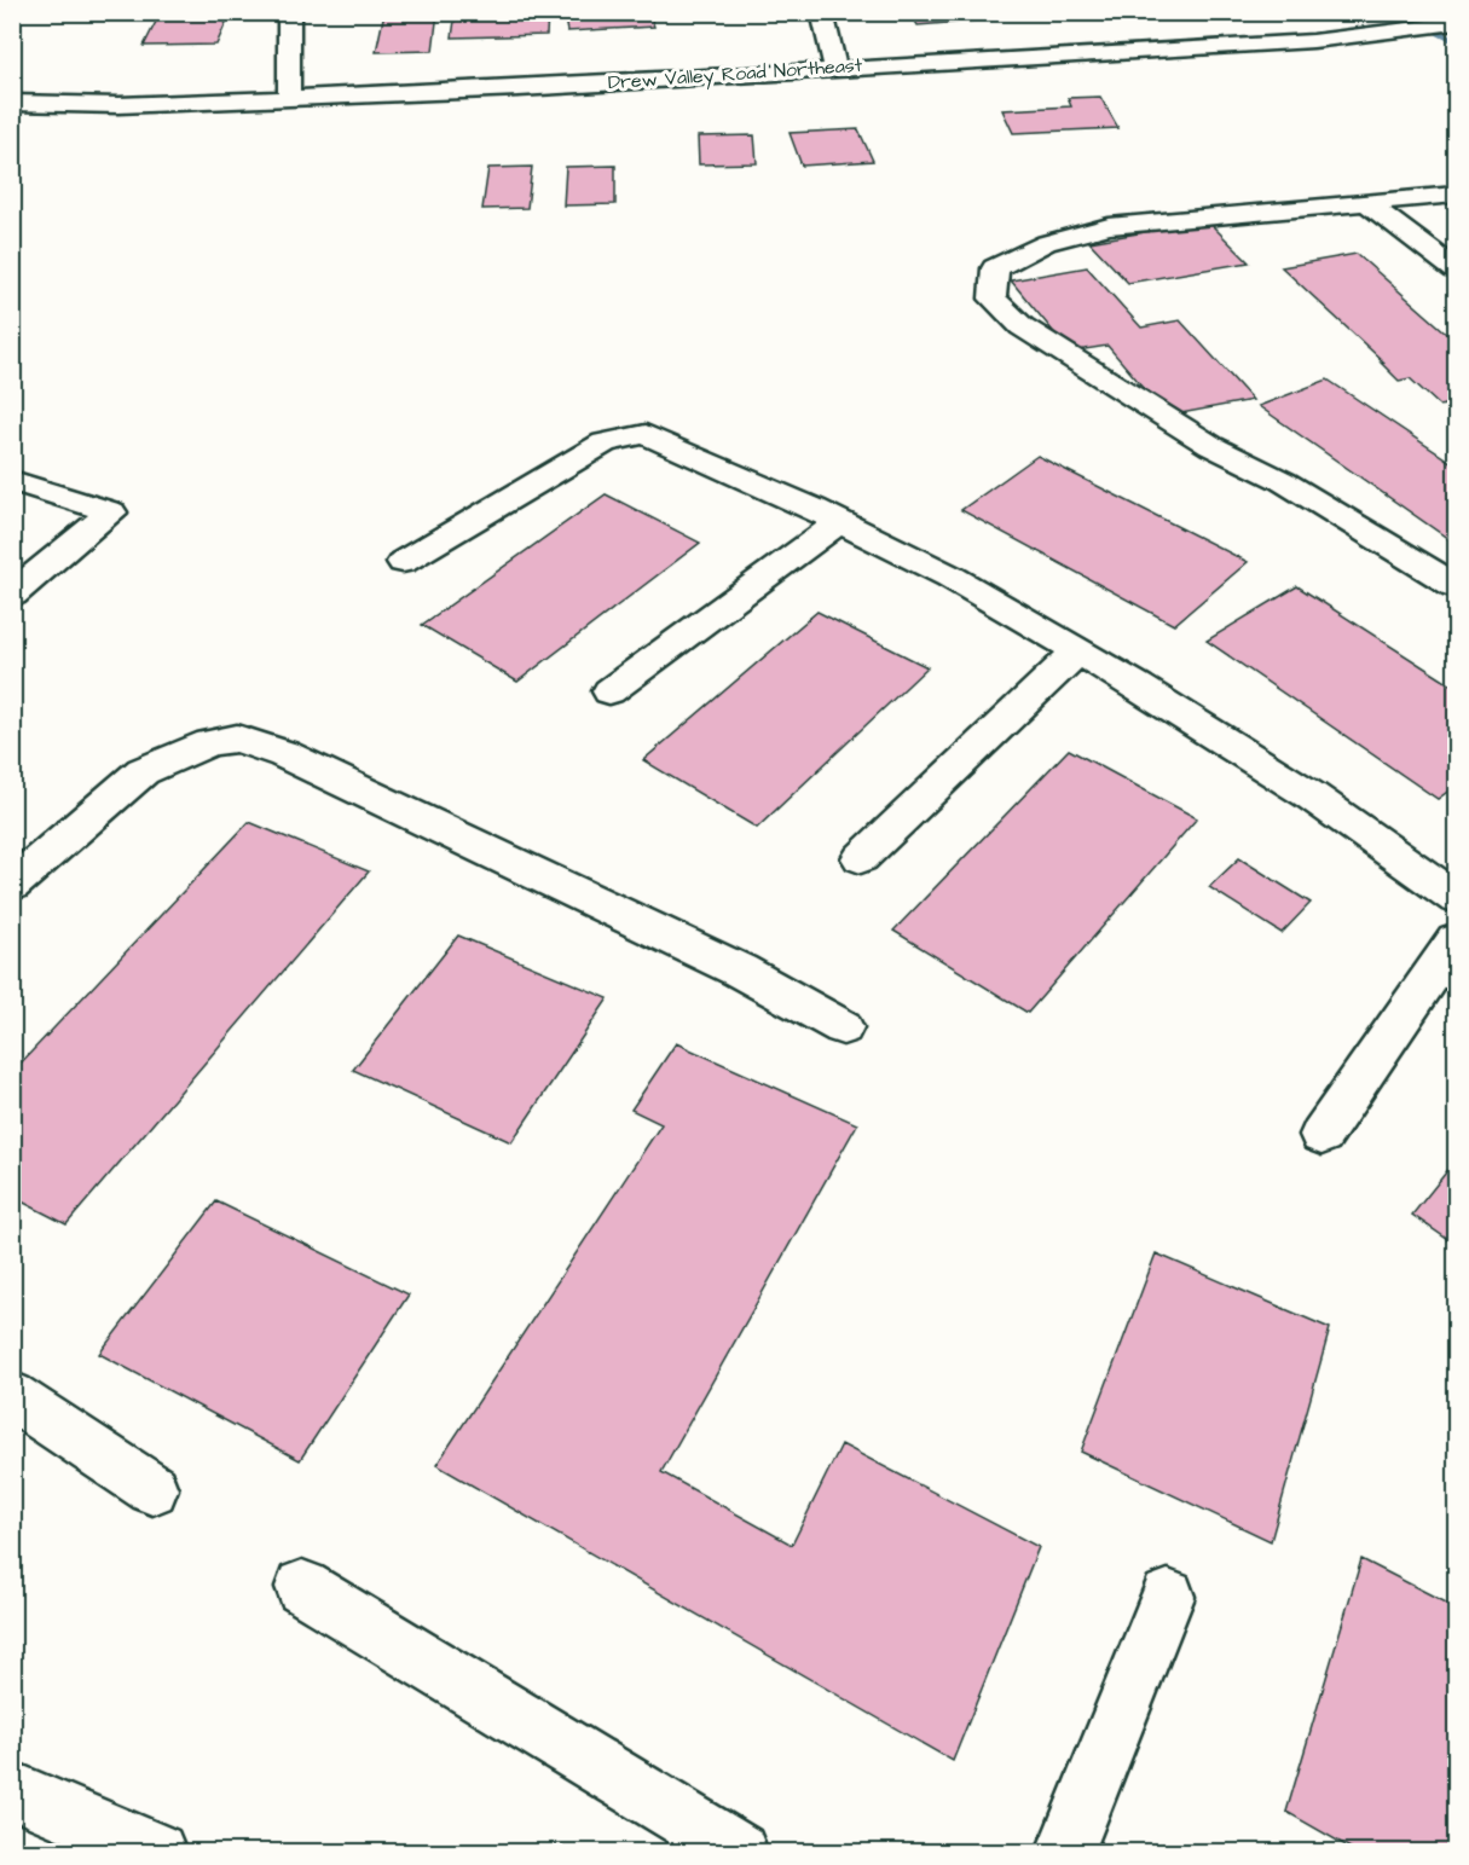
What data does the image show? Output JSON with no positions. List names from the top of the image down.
{
  "streets": {
    "street": ["Drew Valley Road Northeast"]
  }
}
